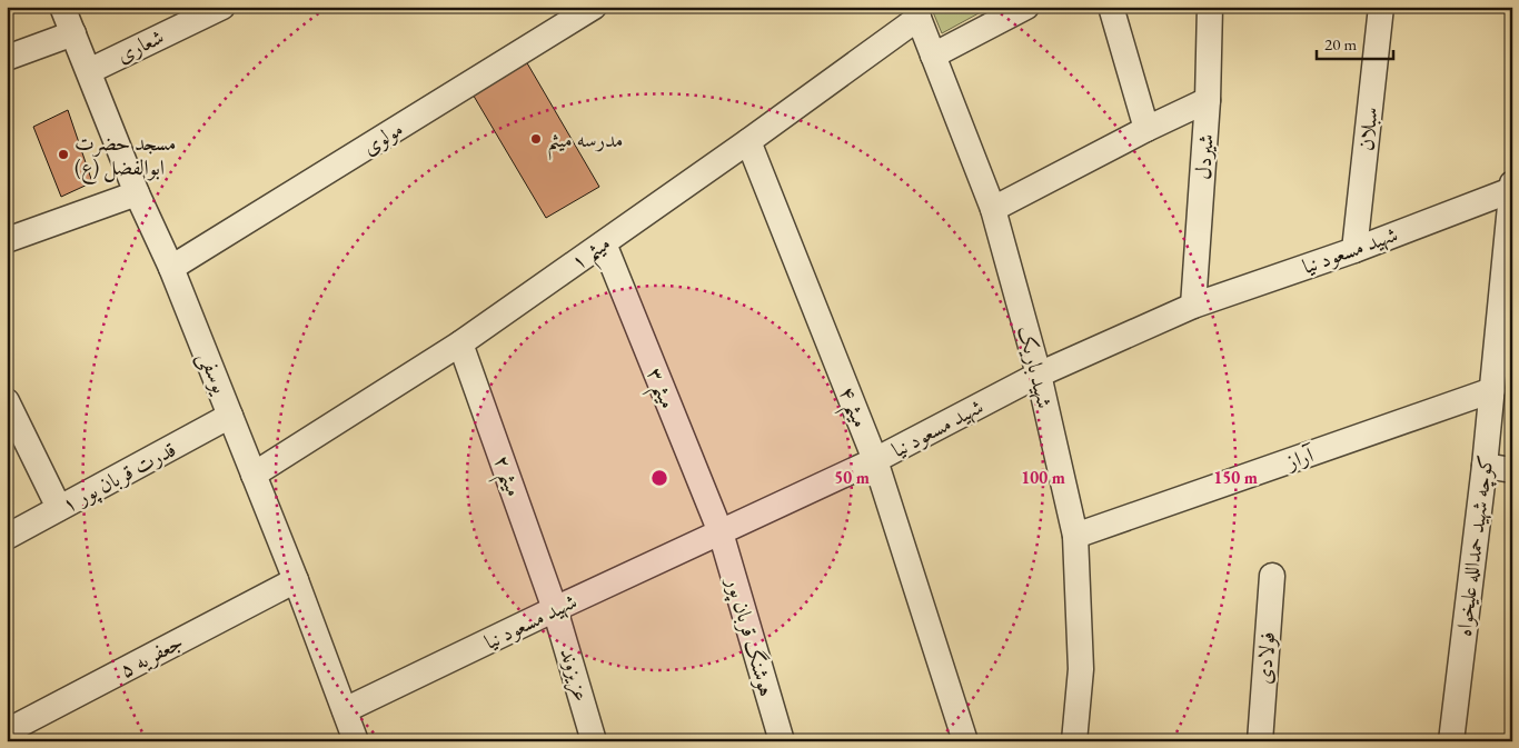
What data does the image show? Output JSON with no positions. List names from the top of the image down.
{
  "streets": {
    "street": [
      "شعاری",
      "سبلان",
      "مولوی",
      "شیردل",
      "شهید مسعود نیا",
      "میثم ۱",
      "شهید باریک",
      "یوسفی",
      "میثم ۳",
      "میثم ۴",
      "آراز",
      "میثم ۲",
      "قدرت قربان پور ۱",
      "کوچه شهید حمدالله علیخواه",
      "هوشنگ قربان پور",
      "جعفریه ۵",
      "فولادی",
      "عزیزوند"
    ]
  },
  "crossings": [
    ["شعاری", "یوسفی"],
    ["سبلان", "شهید مسعود نیا"],
    ["مولوی", "یوسفی"],
    ["شیردل", "شهید مسعود نیا"],
    ["شهید مسعود نیا", "شهید باریک"],
    ["شهید مسعود نیا", "یوسفی"],
    ["شهید مسعود نیا", "میثم ۳"],
    ["شهید مسعود نیا", "میثم ۴"],
    ["شهید مسعود نیا", "میثم ۲"],
    ["شهید مسعود نیا", "کوچه شهید حمدالله علیخواه"],
    ["شهید مسعود نیا", "هوشنگ قربان پور"],
    ["شهید مسعود نیا", "عزیزوند"],
    ["میثم ۱", "شهید باریک"],
    ["میثم ۱", "یوسفی"],
    ["میثم ۱", "میثم ۳"],
    ["میثم ۱", "میثم ۴"],
    ["میثم ۱", "میثم ۲"],
    ["شهید باریک", "آراز"],
    ["یوسفی", "قدرت قربان پور ۱"],
    ["یوسفی", "جعفریه ۵"],
    ["میثم ۳", "هوشنگ قربان پور"],
    ["آراز", "کوچه شهید حمدالله علیخواه"],
    ["میثم ۲", "عزیزوند"]
  ],
  "places": ["مدرسه میثم", "مسجد حضرت ابوالفضل (ع)"],
  "scale_bar": "20 m",
  "rings": ["50 m", "100 m", "150 m"]
}
